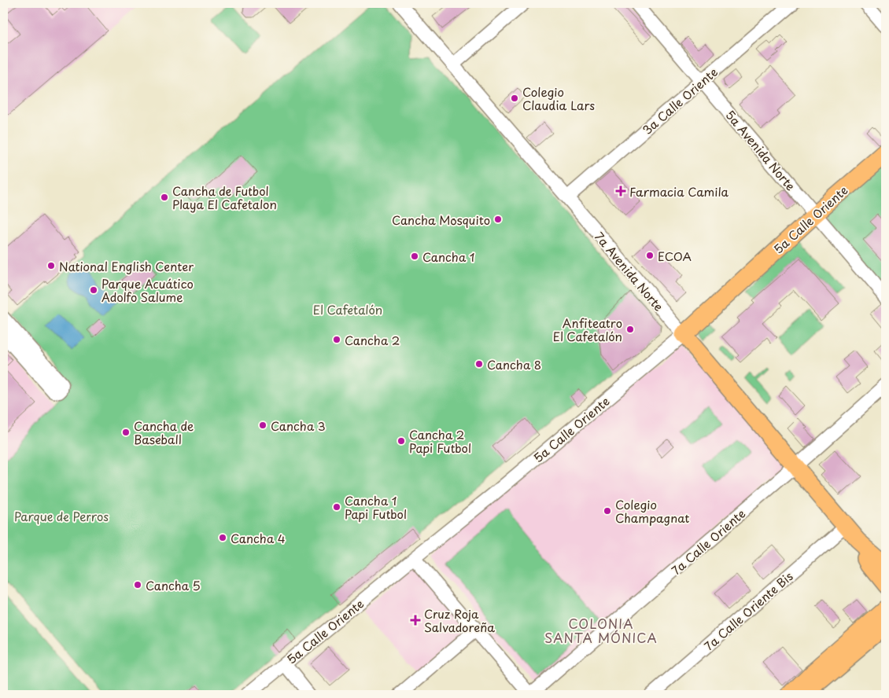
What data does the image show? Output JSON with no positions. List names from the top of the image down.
{
  "streets": {
    "main road": ["5a Calle Oriente", "7a Avenida Norte"],
    "street": [
      "3a Calle Oriente",
      "5a Avenida Norte",
      "7a Calle Oriente",
      "7a Calle Oriente Bis"
    ]
  },
  "crossings": [
    ["3a Calle Oriente", "5a Avenida Norte"],
    ["3a Calle Oriente", "7a Avenida Norte"],
    ["5a Avenida Norte", "5a Calle Oriente"],
    ["5a Calle Oriente", "7a Avenida Norte"],
    ["7a Avenida Norte", "7a Calle Oriente"],
    ["7a Avenida Norte", "7a Calle Oriente Bis"]
  ],
  "districts": ["COLONIA SANTA MÓNICA"],
  "parks": ["El Cafetalón", "Parque de Perros"],
  "places": {
    "other": [
      "Colegio Claudia Lars",
      "Cancha de Futbol Playa El Cafetalon",
      "Cancha Mosquito",
      "ECOA",
      "Cancha 1",
      "National English Center",
      "Parque Acuático Adolfo Salume",
      "Anfiteatro El Cafetalón",
      "Cancha 2",
      "Cancha 8",
      "Cancha 3",
      "Cancha de Baseball",
      "Cancha 2 Papi Futbol",
      "Cancha 1 Papi Futbol",
      "Colegio Champagnat",
      "Cancha 4",
      "Cancha 5"
    ],
    "health": ["Farmacia Camila", "Cruz Roja Salvadoreña"]
  }
}
